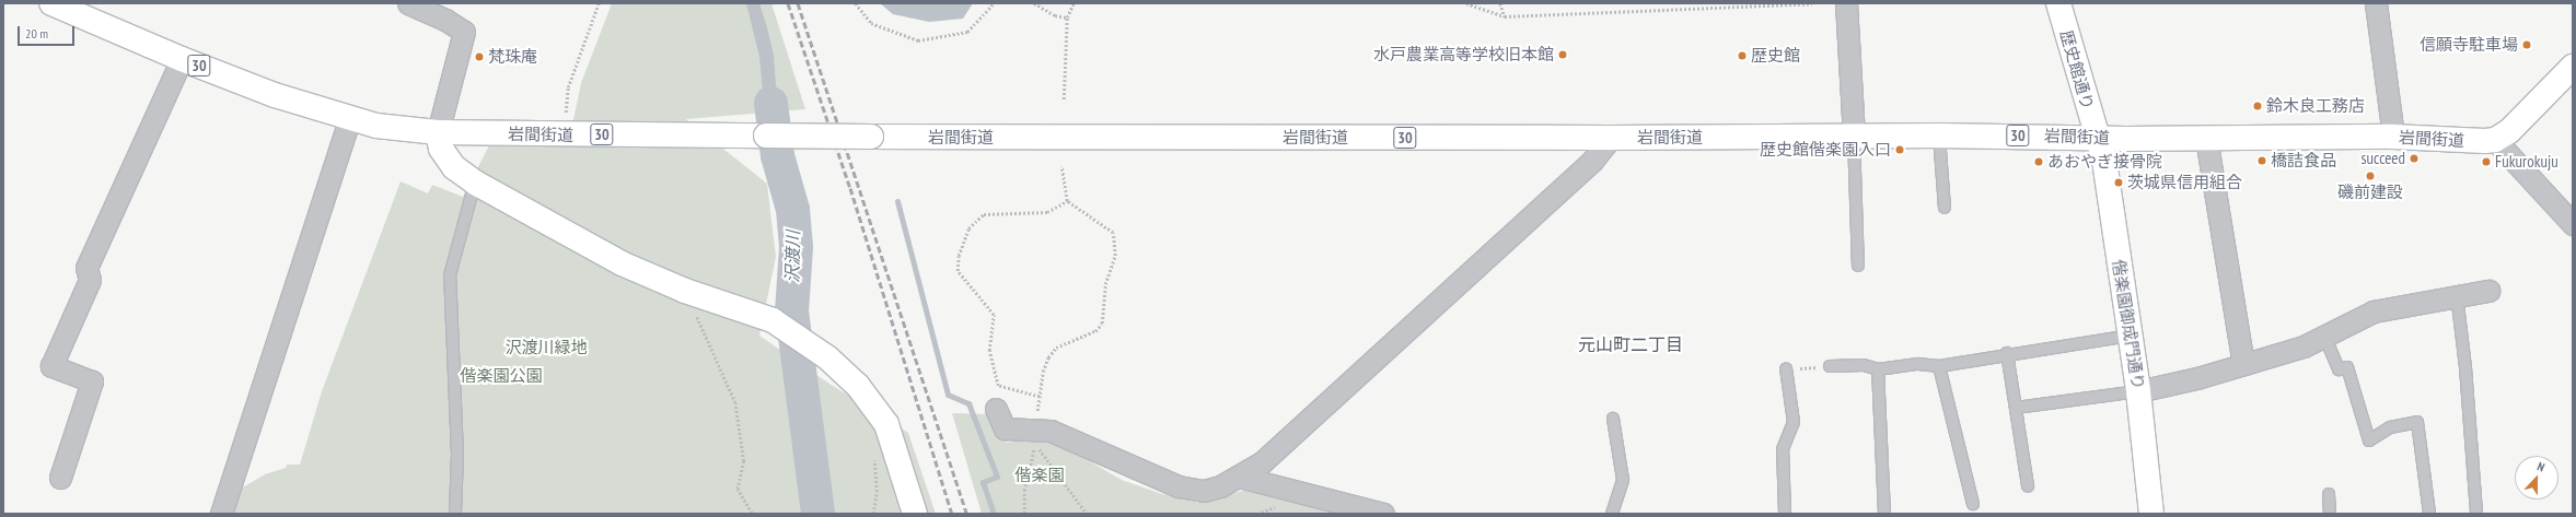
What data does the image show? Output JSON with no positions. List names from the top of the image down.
{
  "streets": {
    "main road": [
      "30",
      "歴史館通り",
      "岩間街道",
      "偕楽園御成門通り"
    ]
  },
  "crossings": [
    ["歴史館通り", "岩間街道"],
    ["歴史館通り", "偕楽園御成門通り"],
    ["岩間街道", "偕楽園御成門通り"]
  ],
  "districts": ["元山町二丁目"],
  "water": ["沢渡川"],
  "parks": ["沢渡川緑地", "偕楽園公園", "偕楽園"],
  "places": [
    "信願寺駐車場",
    "水戸農業高等学校旧本館",
    "歴史館",
    "梵珠庵",
    "鈴木良工務店",
    "歴史館偕楽園入口",
    "succeed",
    "橋詰食品",
    "あおやぎ接骨院",
    "Fukurokuju",
    "磯前建設",
    "茨城県信用組合"
  ],
  "scale_bar": "20 m",
  "north": "top"
}
